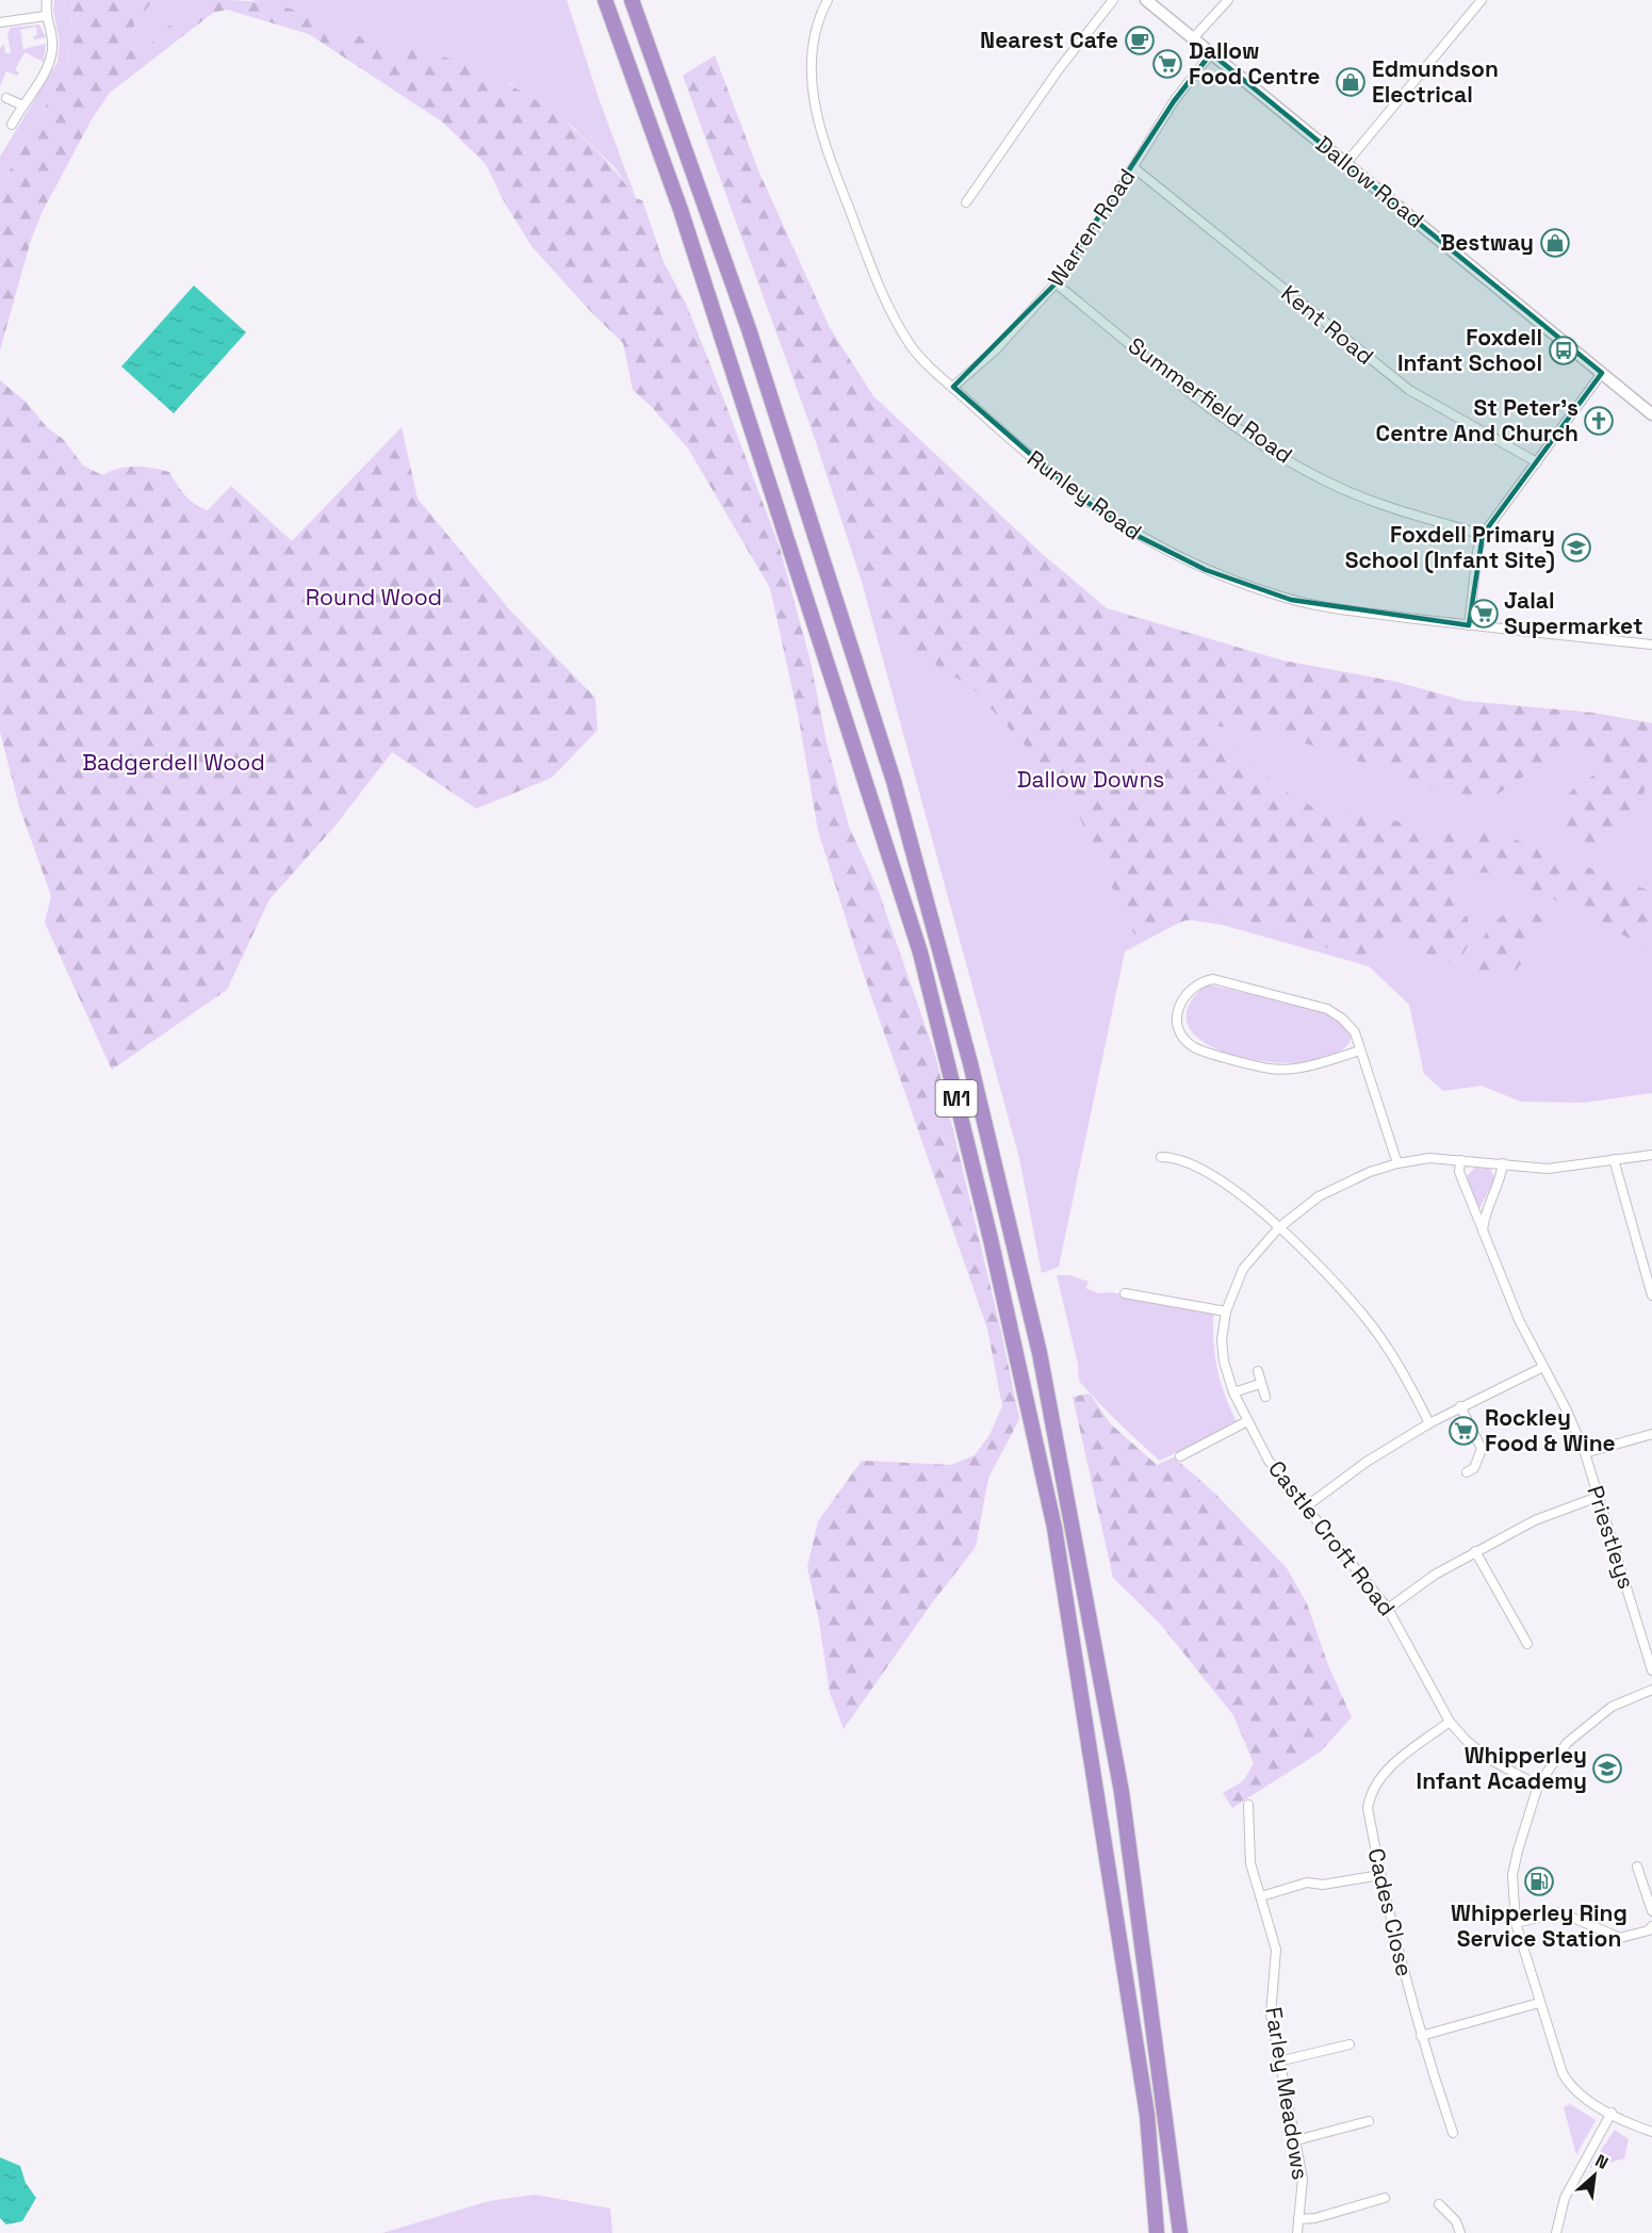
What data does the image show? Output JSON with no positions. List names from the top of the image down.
{
  "streets": {
    "highway": ["M1"],
    "street": [
      "Dallow Road",
      "Warren Road",
      "Kent Road",
      "Summerfield Road",
      "Runley Road",
      "Priestleys",
      "Castle Croft Road",
      "Cades Close",
      "Farley Meadows"
    ]
  },
  "crossings": [
    ["Dallow Road", "Warren Road"],
    ["Warren Road", "Kent Road"],
    ["Warren Road", "Summerfield Road"],
    ["Warren Road", "Runley Road"],
    ["Priestleys", "Castle Croft Road"],
    ["Castle Croft Road", "Cades Close"]
  ],
  "parks": ["Round Wood", "Badgerdell Wood", "Dallow Downs"],
  "places": {
    "cafe": ["Nearest Cafe"],
    "supermarket": ["Dallow Food Centre", "Jalal Supermarket", "Rockley Food & Wine"],
    "shop": ["Edmundson Electrical", "Bestway"],
    "bus stop": ["Foxdell Infant School"],
    "church": ["St Peter's Centre And Church"],
    "school or university": ["Foxdell Primary School (Infant Site)", "Whipperley Infant Academy"],
    "fuel station": ["Whipperley Ring Service Station"]
  },
  "north": "top right"
}
